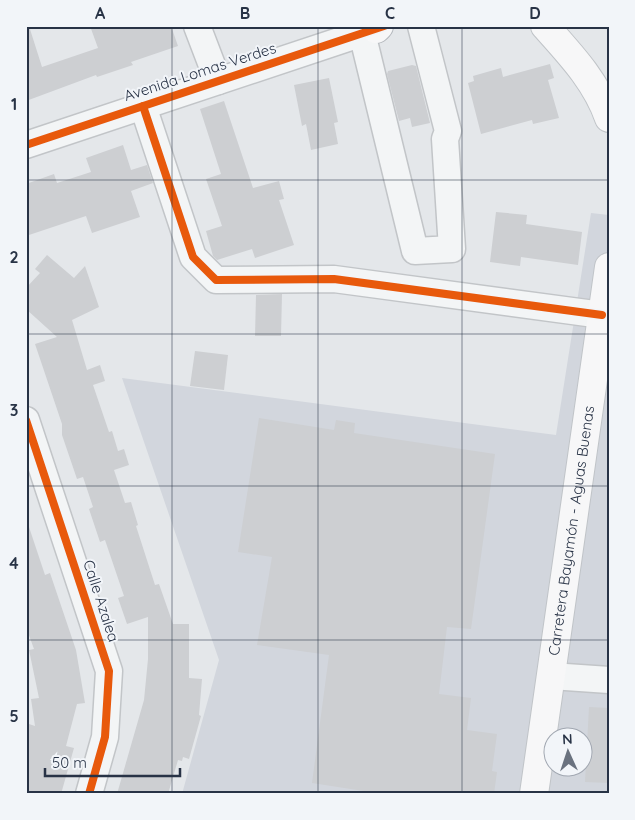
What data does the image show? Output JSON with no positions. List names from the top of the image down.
{
  "streets": {
    "main road": ["Carretera Bayamón - Aguas Buenas"],
    "street": ["Avenida Lomas Verdes", "Calle Azalea"]
  },
  "scale_bar": "50 m",
  "north": "top",
  "grid": {
    "columns": [
      "A",
      "B",
      "C",
      "D"
    ],
    "rows": [
      "1",
      "2",
      "3",
      "4",
      "5"
    ]
  }
}
